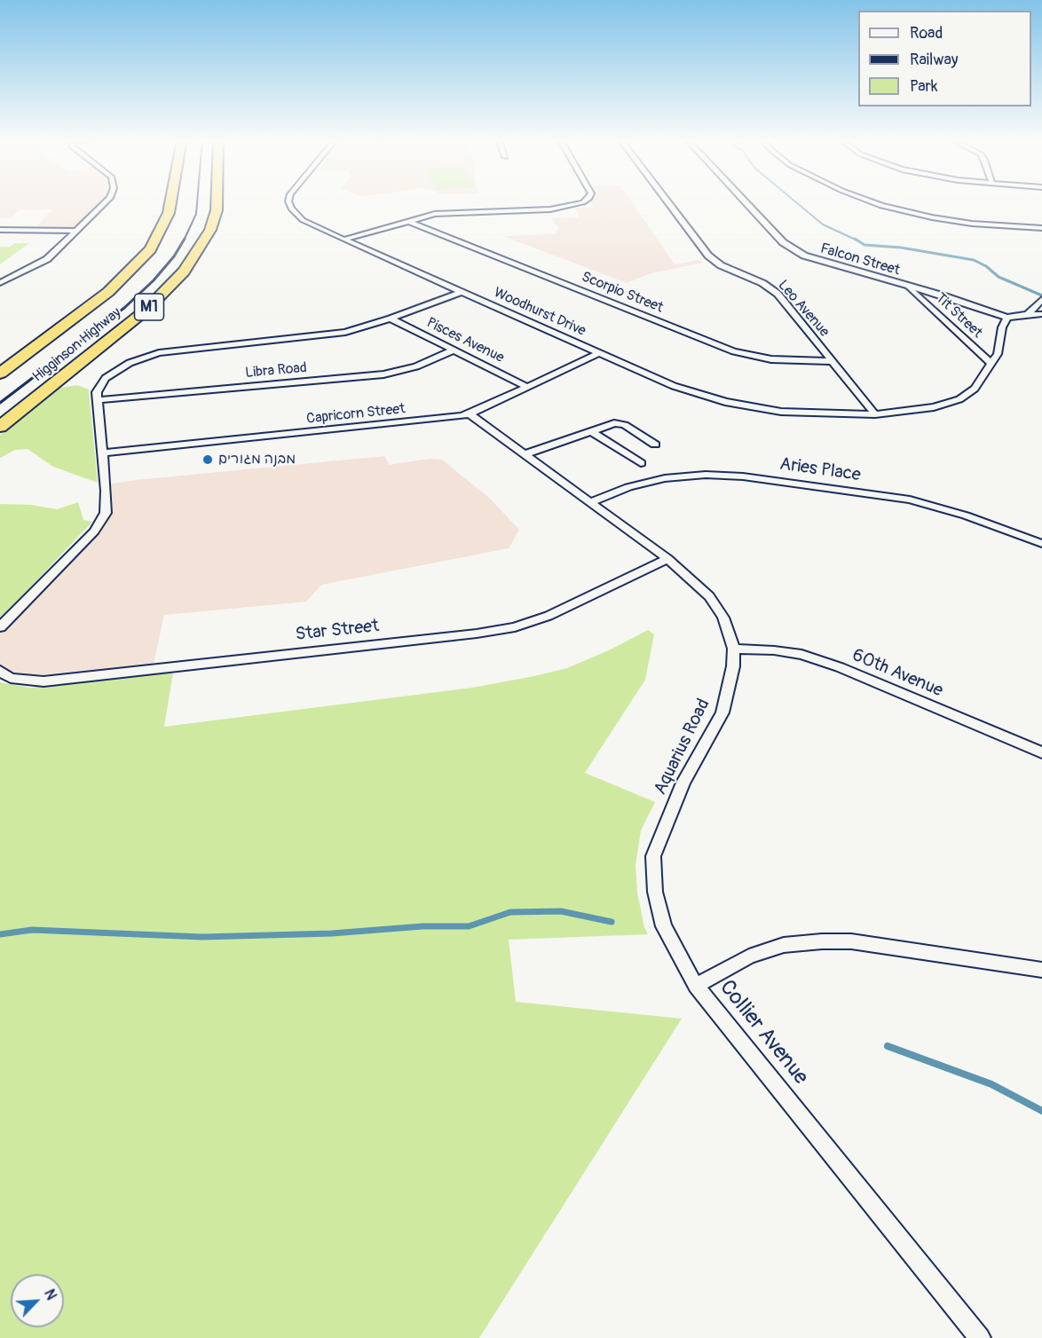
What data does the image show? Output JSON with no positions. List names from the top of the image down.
{
  "streets": {
    "highway": ["M1", "Higginson Highway"],
    "street": [
      "Falcon Street",
      "Scorpio Street",
      "Leo Avenue",
      "Woodhurst Drive",
      "Tit Street",
      "Pisces Avenue",
      "Libra Road",
      "Capricorn Street",
      "Aries Place",
      "Star Street",
      "60th Avenue",
      "Aquarius Road",
      "Collier Avenue"
    ]
  },
  "crossings": [
    ["Falcon Street", "Woodhurst Drive"],
    ["Falcon Street", "Tit Street"],
    ["Scorpio Street", "Leo Avenue"],
    ["Leo Avenue", "Woodhurst Drive"],
    ["Woodhurst Drive", "Tit Street"],
    ["Woodhurst Drive", "Capricorn Street"],
    ["Pisces Avenue", "Libra Road"],
    ["Pisces Avenue", "Capricorn Street"],
    ["Capricorn Street", "Aquarius Road"],
    ["Aries Place", "Aquarius Road"],
    ["Star Street", "Aquarius Road"],
    ["60th Avenue", "Aquarius Road"],
    ["Aquarius Road", "Collier Avenue"]
  ],
  "places": ["מבנה מגורים"],
  "legend": ["Road", "Railway", "Park"],
  "north": "top right"
}
